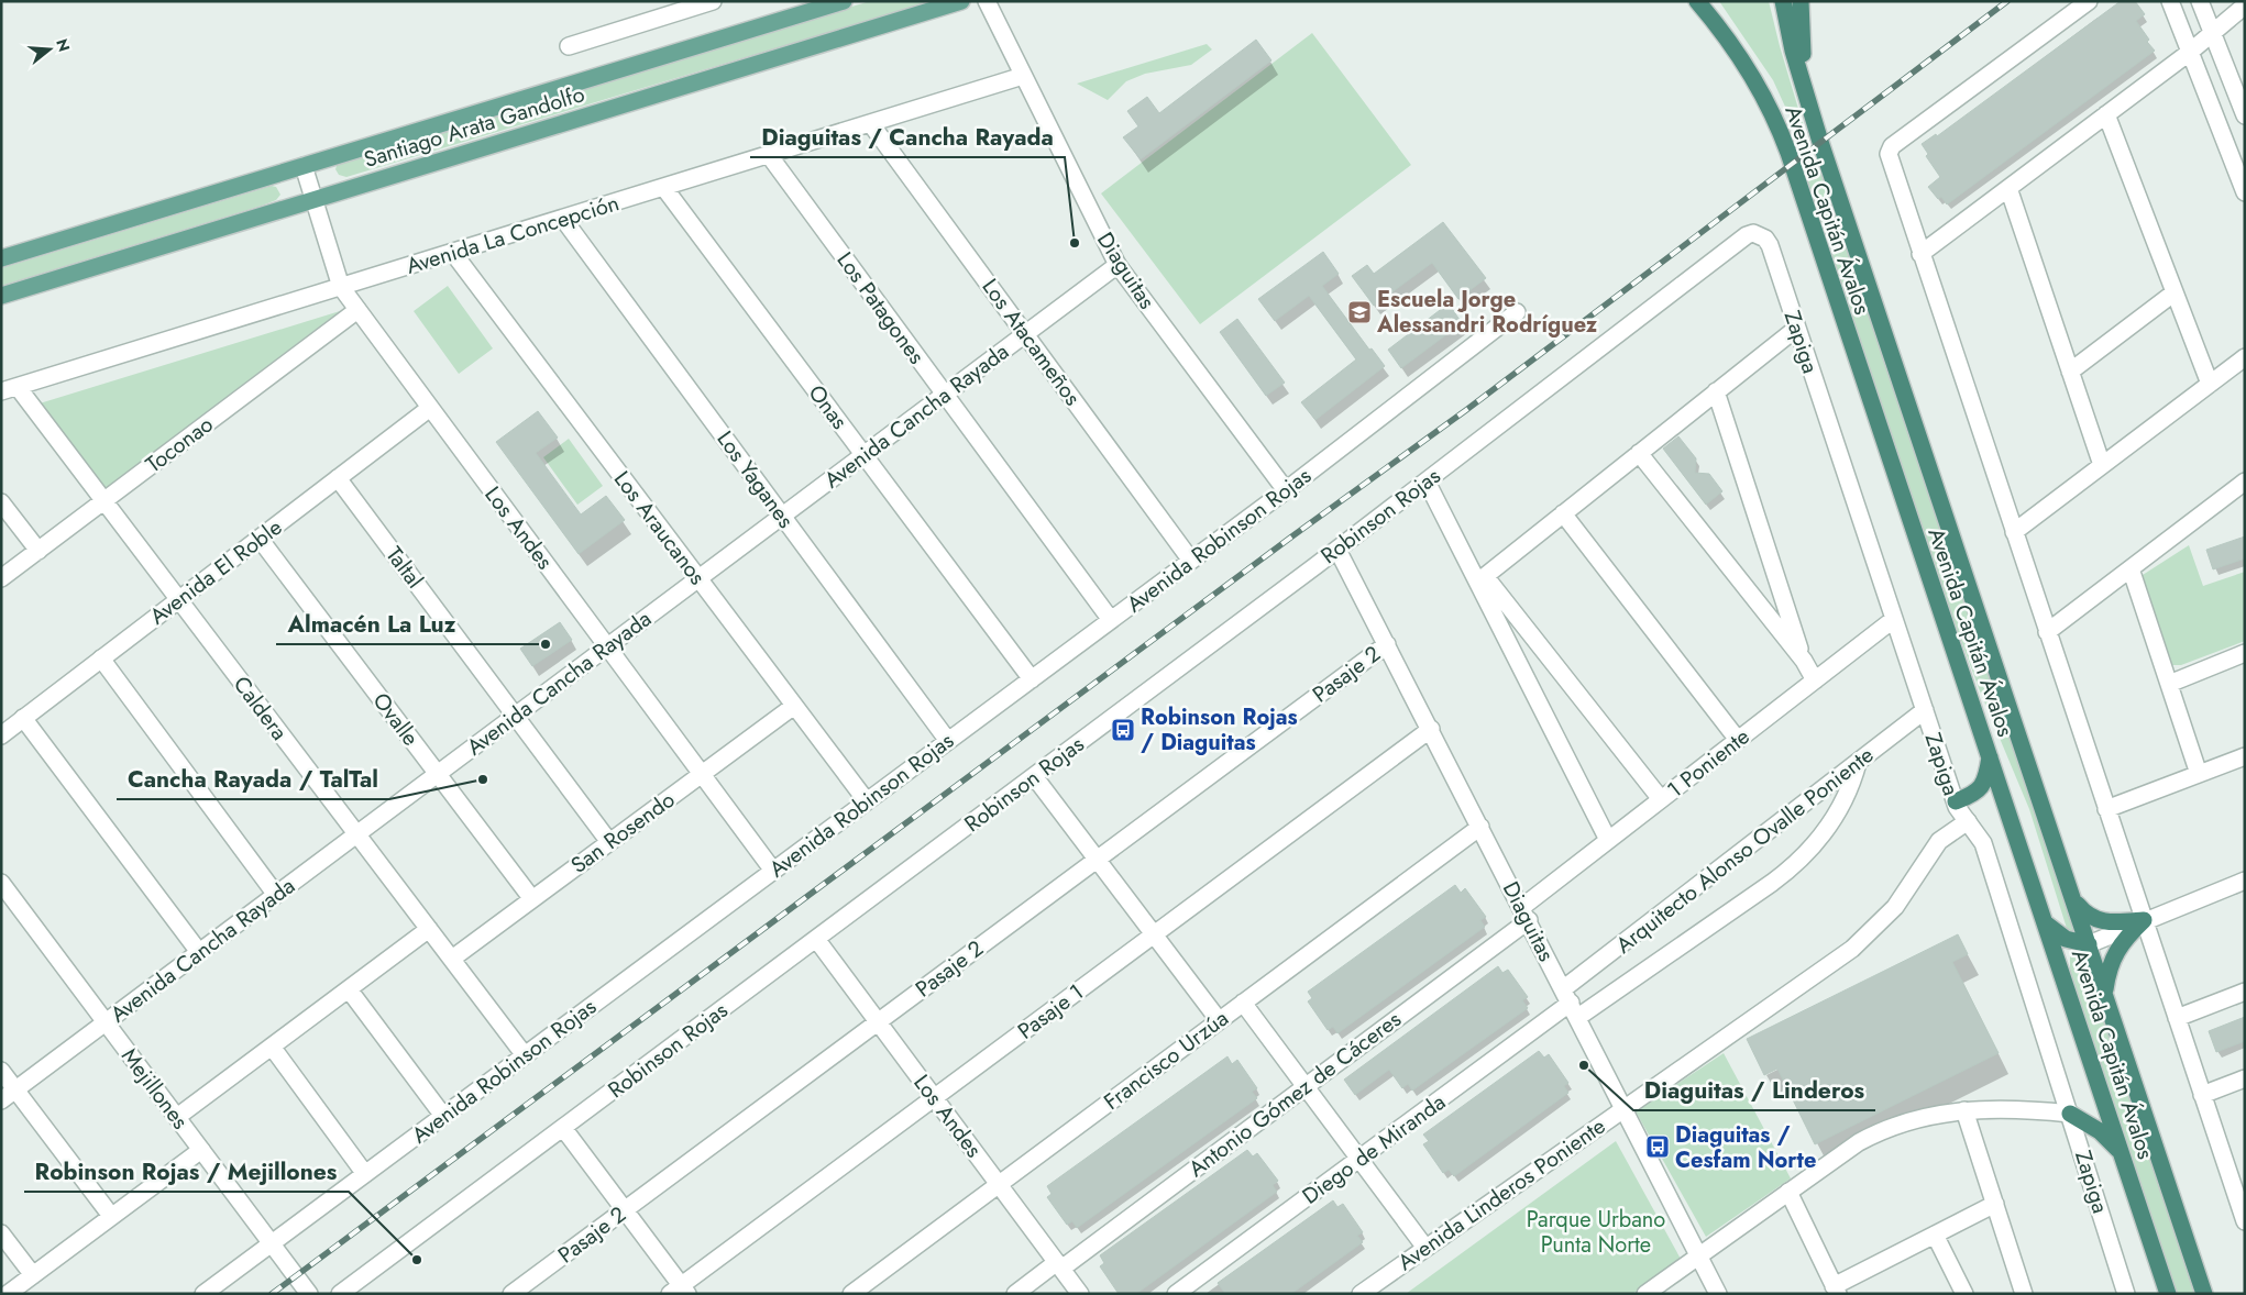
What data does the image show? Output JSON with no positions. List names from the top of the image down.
{
  "streets": {
    "highway": ["Avenida Capitán Ávalos"],
    "main road": ["Santiago Arata Gandolfo"],
    "street": [
      "Avenida La Concepción",
      "Diaguitas",
      "Los Patagones",
      "Los Atacameños",
      "Zapiga",
      "Onas",
      "Avenida Cancha Rayada",
      "Toconao",
      "Los Yaganes",
      "Robinson Rojas",
      "Los Andes",
      "Los Araucanos",
      "Avenida Robinson Rojas",
      "Taltal",
      "Avenida El Roble",
      "Pasaje 2",
      "Caldera",
      "Ovalle",
      "1 Poniente",
      "San Rosendo",
      "Arquitecto Alonso Ovalle Poniente",
      "Pasaje 1",
      "Francisco Urzúa",
      "Mejillones",
      "Antonio Gómez de Cáceres",
      "Diego de Miranda",
      "Avenida Linderos Poniente"
    ]
  },
  "crossings": [
    ["Santiago Arata Gandolfo", "Los Andes"],
    ["Avenida La Concepción", "Diaguitas"],
    ["Avenida La Concepción", "Los Patagones"],
    ["Avenida La Concepción", "Los Atacameños"],
    ["Avenida La Concepción", "Onas"],
    ["Avenida La Concepción", "Los Yaganes"],
    ["Avenida La Concepción", "Los Andes"],
    ["Avenida La Concepción", "Los Araucanos"],
    ["Avenida La Concepción", "Caldera"],
    ["Diaguitas", "Avenida Cancha Rayada"],
    ["Diaguitas", "Robinson Rojas"],
    ["Diaguitas", "Avenida Robinson Rojas"],
    ["Diaguitas", "Pasaje 2"],
    ["Diaguitas", "1 Poniente"],
    ["Diaguitas", "Arquitecto Alonso Ovalle Poniente"],
    ["Diaguitas", "Pasaje 1"],
    ["Diaguitas", "Francisco Urzúa"],
    ["Diaguitas", "Antonio Gómez de Cáceres"],
    ["Diaguitas", "Diego de Miranda"],
    ["Diaguitas", "Avenida Linderos Poniente"],
    ["Los Patagones", "Avenida Cancha Rayada"],
    ["Los Patagones", "Avenida Robinson Rojas"],
    ["Los Atacameños", "Avenida Cancha Rayada"],
    ["Los Atacameños", "Avenida Robinson Rojas"],
    ["Zapiga", "Robinson Rojas"],
    ["Zapiga", "1 Poniente"],
    ["Zapiga", "Arquitecto Alonso Ovalle Poniente"],
    ["Zapiga", "Avenida Linderos Poniente"],
    ["Onas", "Avenida Cancha Rayada"],
    ["Onas", "Avenida Robinson Rojas"],
    ["Avenida Cancha Rayada", "Los Yaganes"],
    ["Avenida Cancha Rayada", "Los Andes"],
    ["Avenida Cancha Rayada", "Los Araucanos"],
    ["Avenida Cancha Rayada", "Taltal"],
    ["Avenida Cancha Rayada", "Caldera"],
    ["Avenida Cancha Rayada", "Ovalle"],
    ["Avenida Cancha Rayada", "Mejillones"],
    ["Toconao", "Los Andes"],
    ["Toconao", "Caldera"],
    ["Los Yaganes", "Avenida Robinson Rojas"],
    ["Robinson Rojas", "Los Andes"],
    ["Los Andes", "Avenida Robinson Rojas"],
    ["Los Andes", "Avenida El Roble"],
    ["Los Andes", "Pasaje 2"],
    ["Los Andes", "San Rosendo"],
    ["Los Andes", "Pasaje 1"],
    ["Los Andes", "Francisco Urzúa"],
    ["Los Andes", "Antonio Gómez de Cáceres"],
    ["Los Araucanos", "Avenida Robinson Rojas"],
    ["Los Araucanos", "San Rosendo"],
    ["Avenida Robinson Rojas", "Caldera"],
    ["Avenida Robinson Rojas", "Mejillones"],
    ["Taltal", "Avenida El Roble"],
    ["Taltal", "San Rosendo"],
    ["Avenida El Roble", "Caldera"],
    ["Avenida El Roble", "Ovalle"],
    ["Caldera", "San Rosendo"],
    ["Ovalle", "San Rosendo"],
    ["1 Poniente", "Antonio Gómez de Cáceres"],
    ["Arquitecto Alonso Ovalle Poniente", "Diego de Miranda"]
  ],
  "parks": ["Parque Urbano Punta Norte"],
  "places": {
    "other": [
      "Diaguitas / Cancha Rayada",
      "Almacén La Luz",
      "Cancha Rayada / TalTal",
      "Diaguitas / Linderos",
      "Robinson Rojas / Mejillones"
    ],
    "school or university": ["Escuela Jorge Alessandri Rodríguez"],
    "bus stop": ["Robinson Rojas / Diaguitas", "Diaguitas / Cesfam Norte"]
  },
  "north": "right"
}
